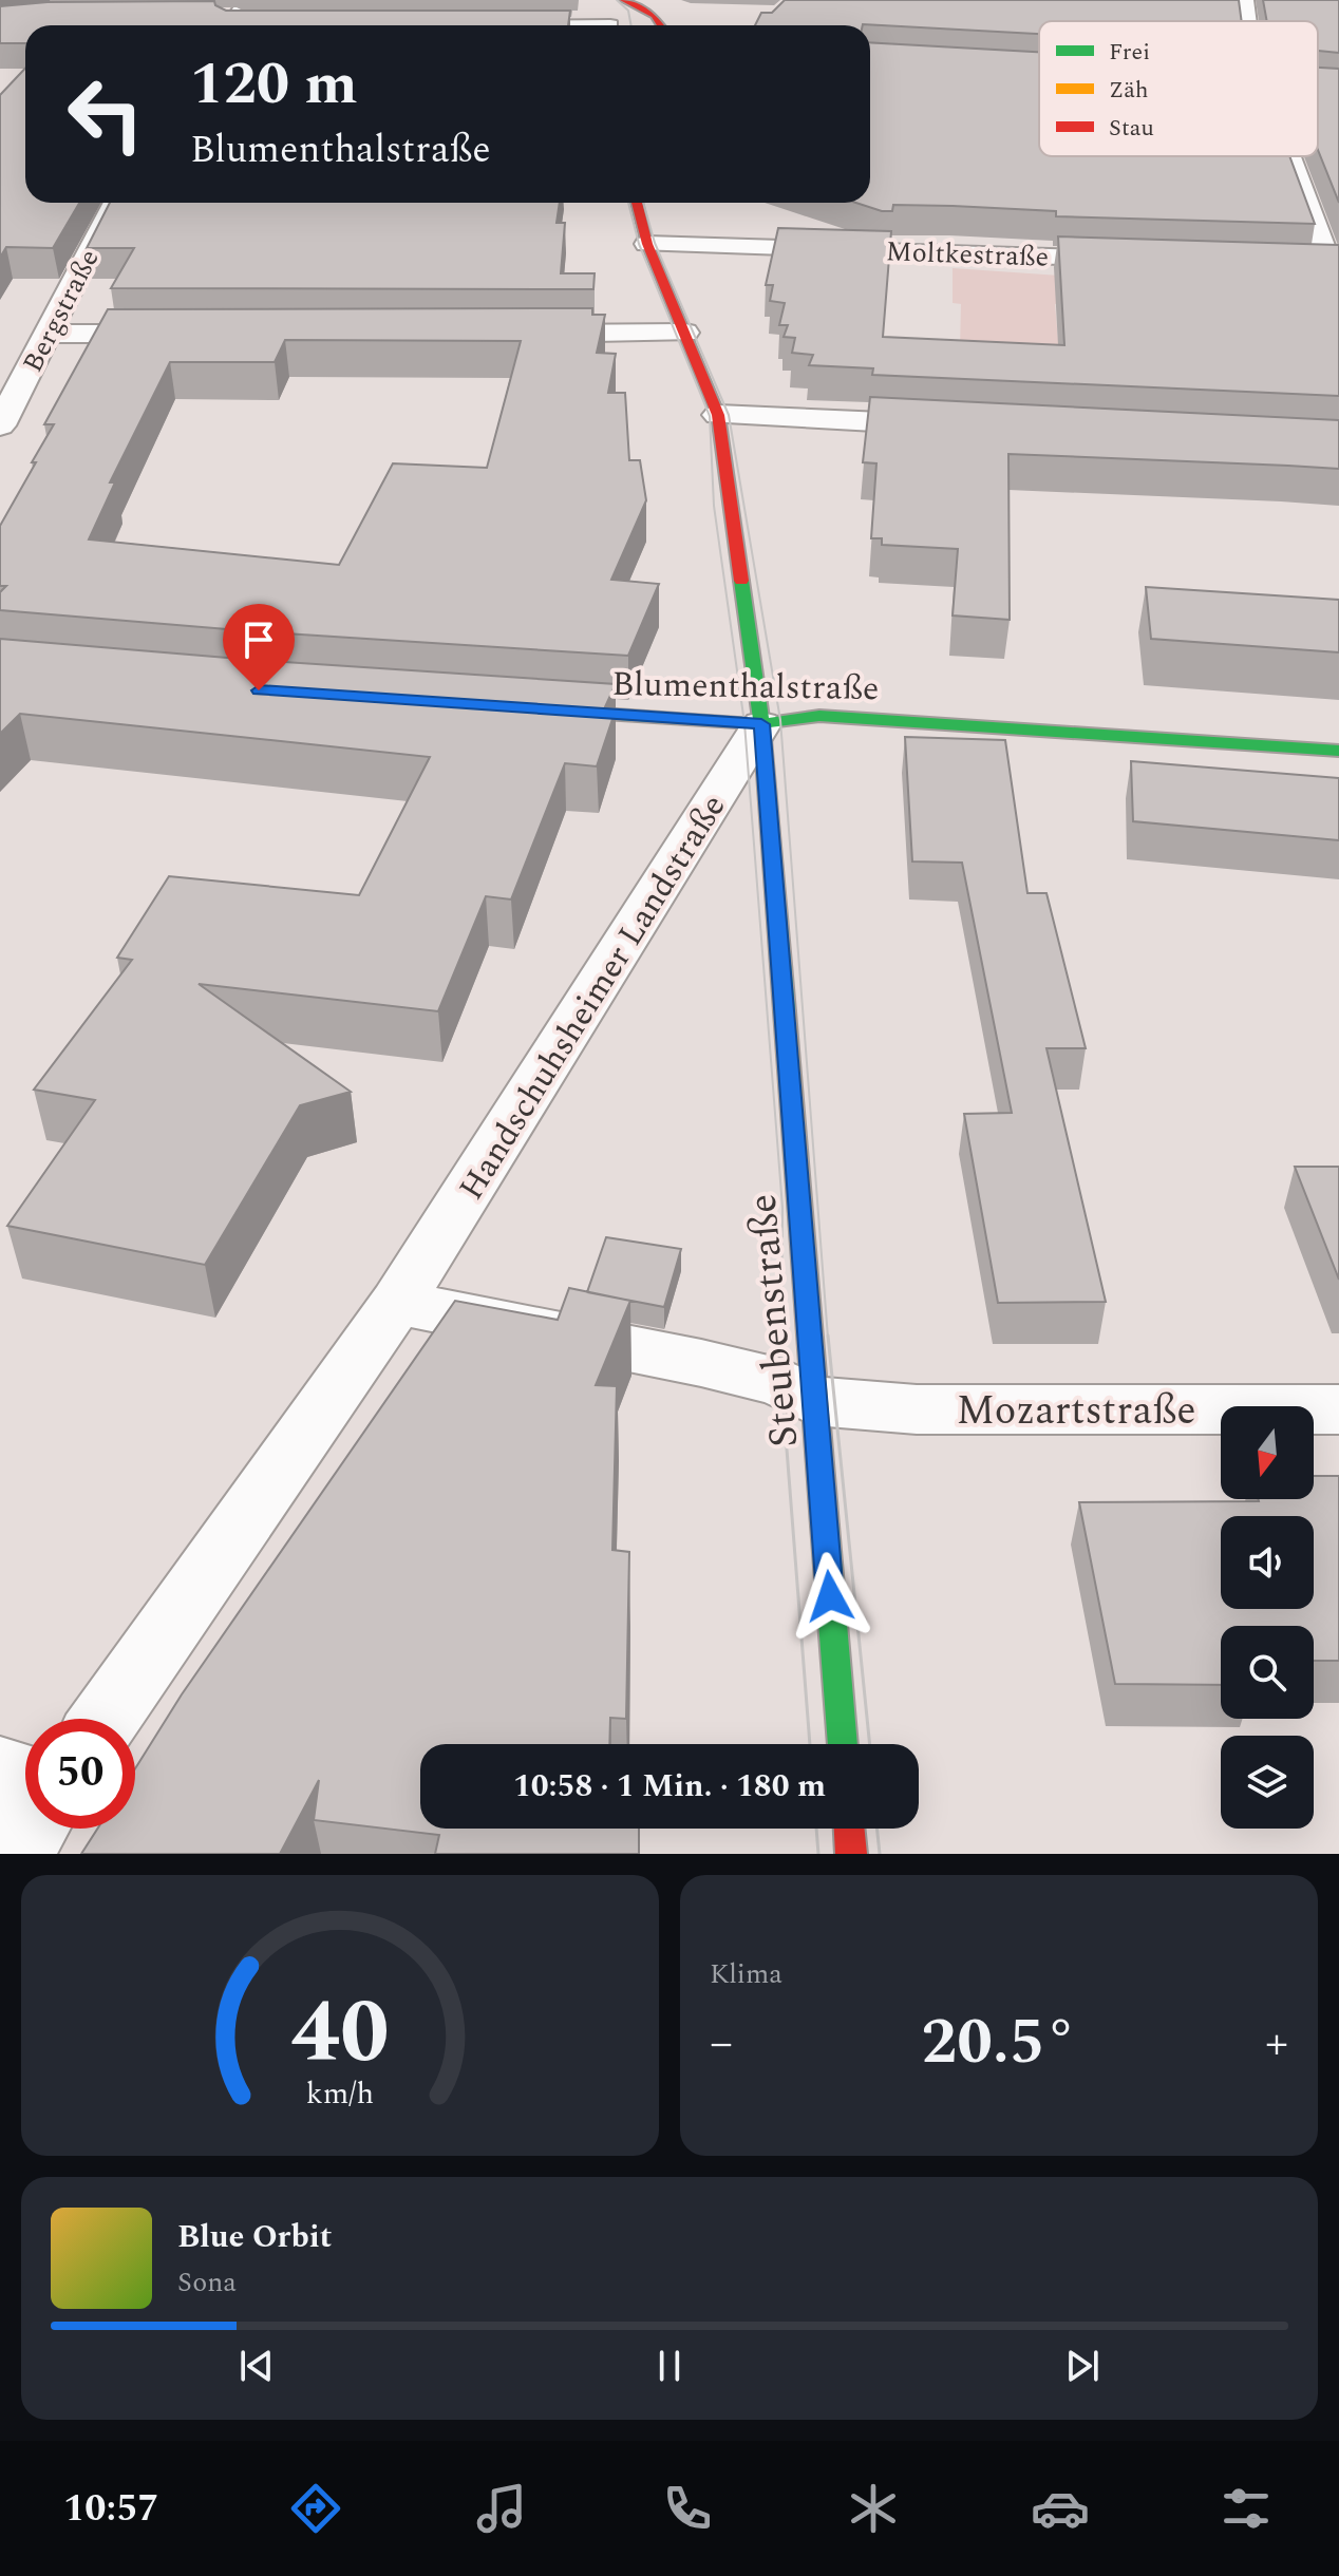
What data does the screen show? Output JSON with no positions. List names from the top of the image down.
{
  "streets": {
    "main road": ["Blumenthalstraße", "Steubenstraße"],
    "street": [
      "Moltkestraße",
      "Bergstraße",
      "Handschuhsheimer Landstraße",
      "Mozartstraße"
    ]
  },
  "crossings": [
    ["Blumenthalstraße", "Handschuhsheimer Landstraße"],
    ["Blumenthalstraße", "Steubenstraße"],
    ["Handschuhsheimer Landstraße", "Steubenstraße"],
    ["Steubenstraße", "Mozartstraße"]
  ],
  "legend": ["Frei", "Zäh", "Stau"],
  "north": "bottom",
  "page": {
    "turn": ["120 m", "Blumenthalstraße"],
    "limit": "50",
    "trip": "10:58 · 1 Min. · 180 m",
    "tile": "Klima",
    "heat": ["−", "20.5°", "+"],
    "song": ["Blue Orbit", "Sona"],
    "tabs": "10:57",
    "gauge": ["40", "km/h"]
  }
}
